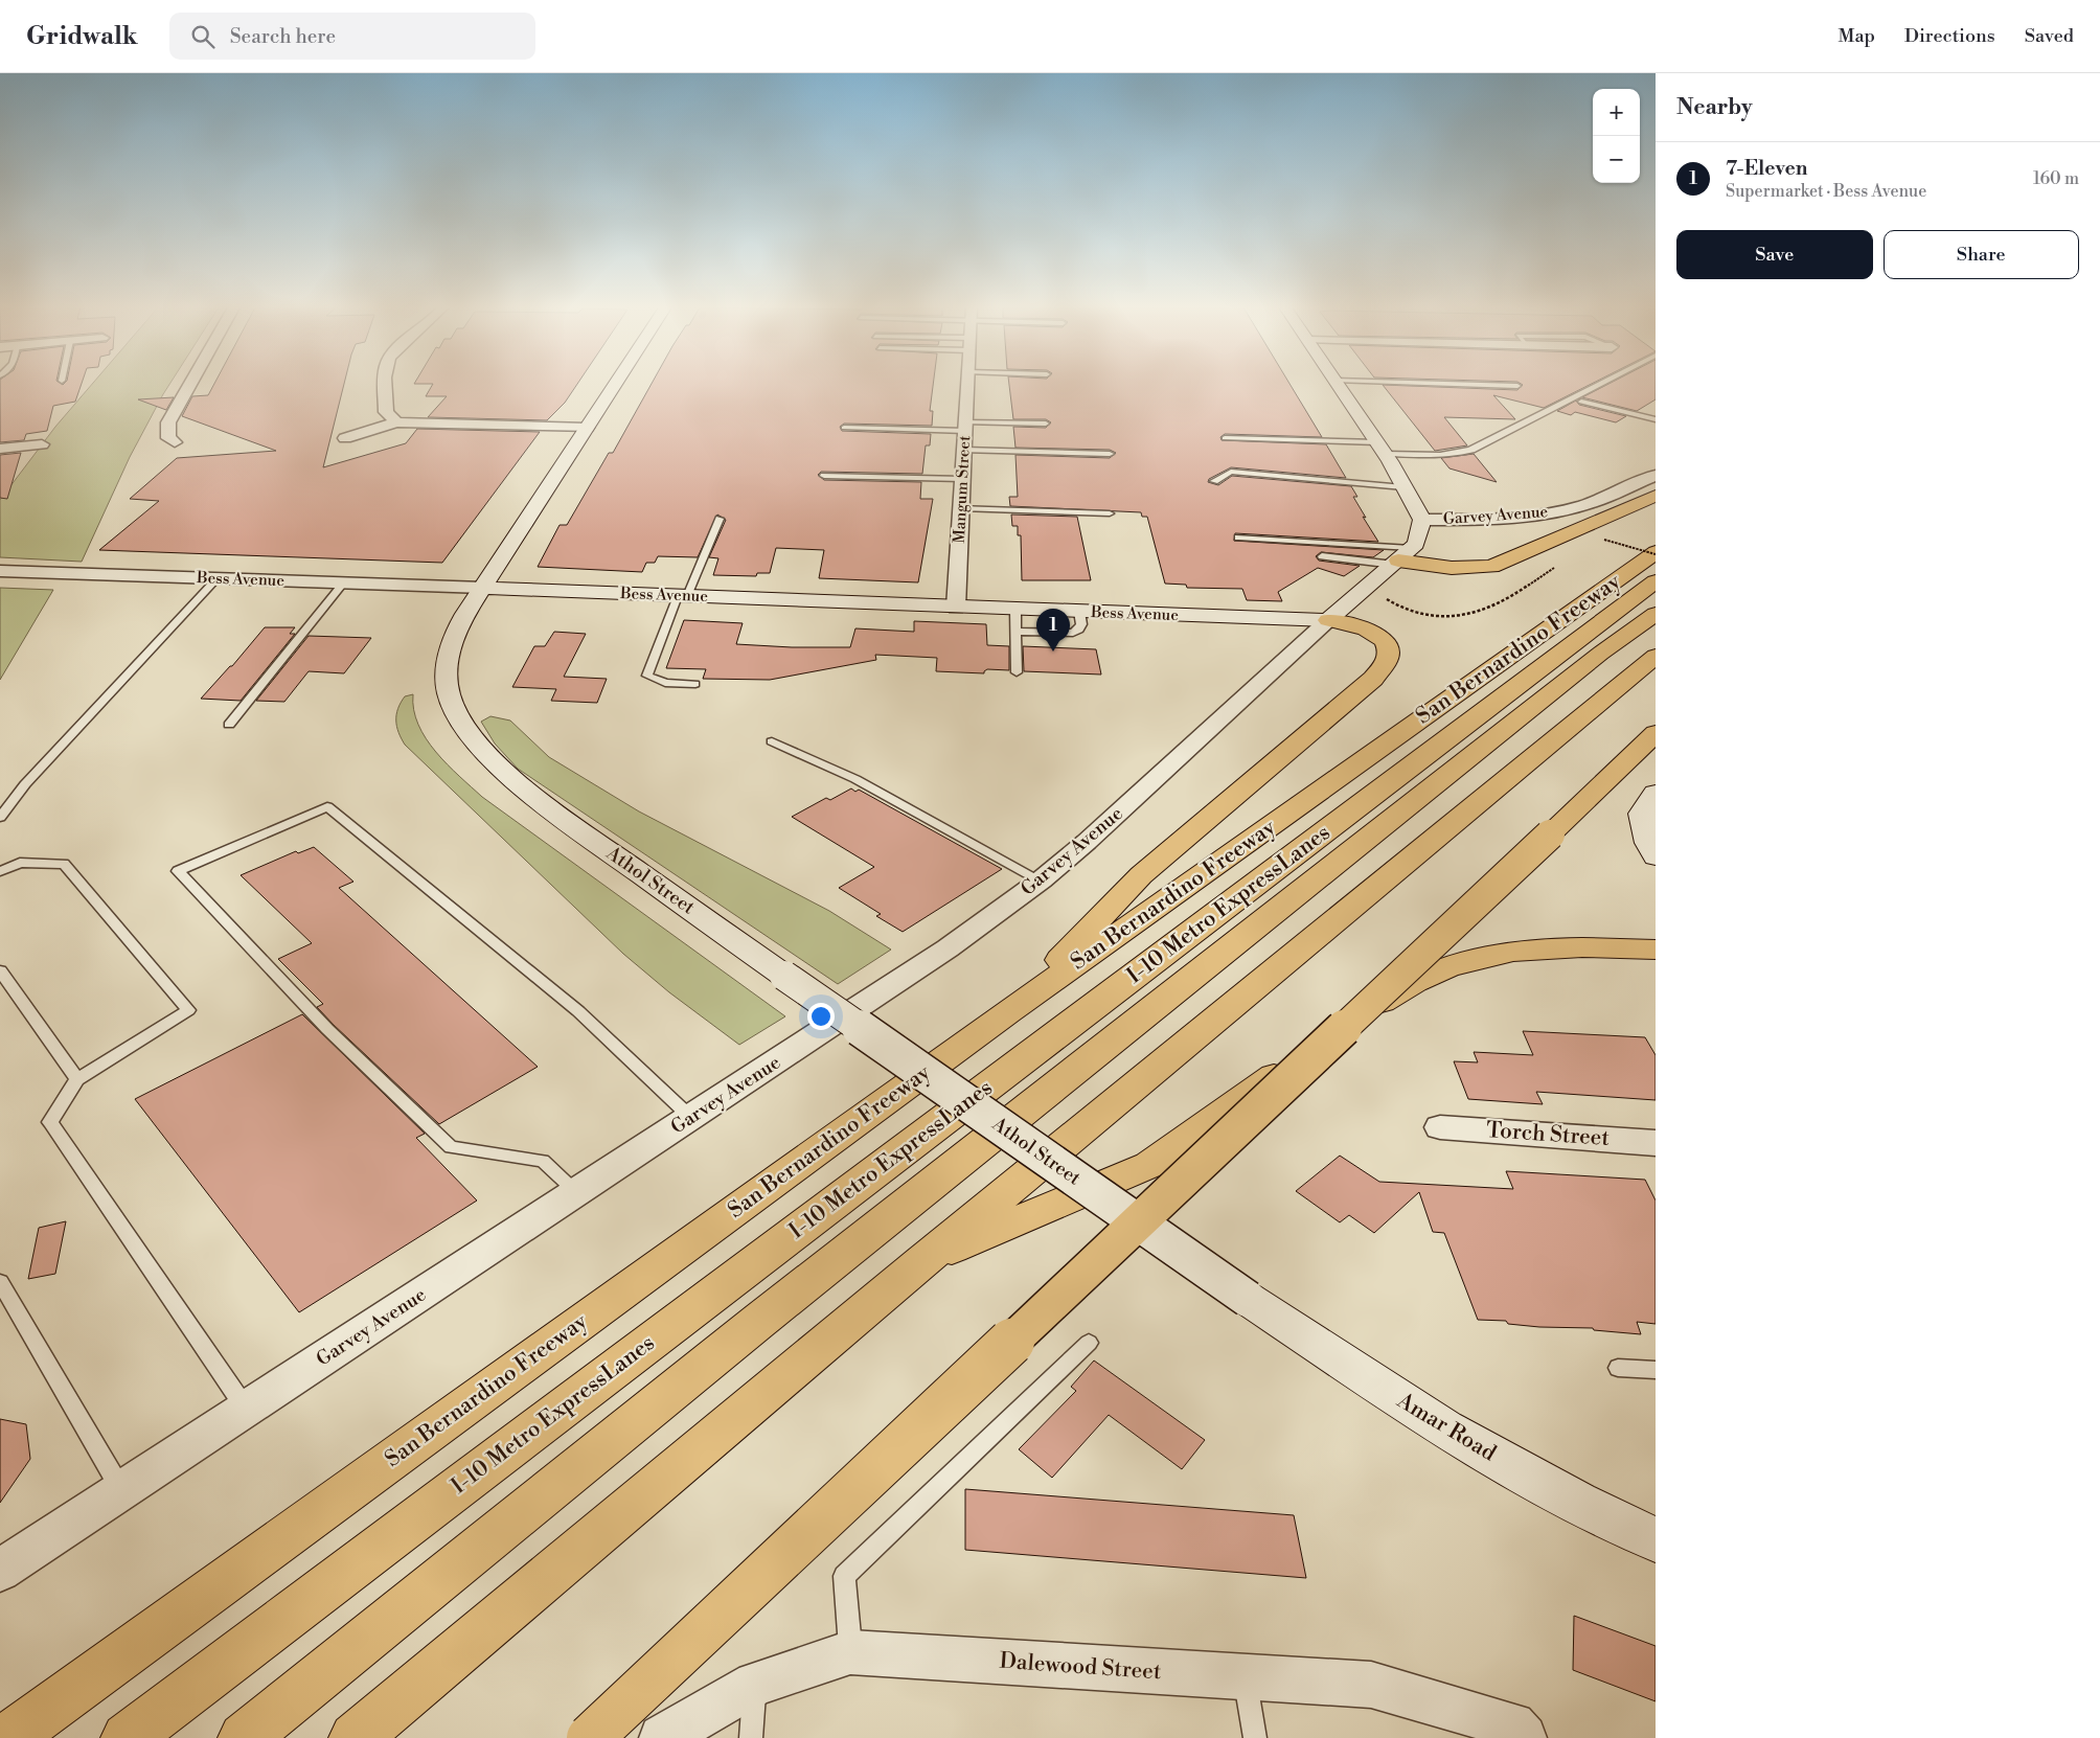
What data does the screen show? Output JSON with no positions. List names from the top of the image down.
{
  "streets": {
    "highway": ["San Bernardino Freeway", "I-10 Metro ExpressLanes"],
    "street": [
      "Mangum Street",
      "Garvey Avenue",
      "Bess Avenue",
      "Athol Street",
      "Torch Street",
      "Amar Road",
      "Dalewood Street"
    ]
  },
  "crossings": [
    ["Mangum Street", "Bess Avenue"],
    ["Garvey Avenue", "Bess Avenue"],
    ["Bess Avenue", "Athol Street"],
    ["Athol Street", "Amar Road"]
  ],
  "page": {
    "header": "Gridwalk",
    "search": "Search here",
    "nav": ["Map", "Directions", "Saved"],
    "heading": "Nearby",
    "map_buttons": ["+", "−"],
    "list": [
      {
        "mark": "1",
        "name": "7-Eleven",
        "note": "Supermarket · Bess Avenue",
        "value": "160 m"
      }
    ],
    "buttons": ["Save", "Share"],
    "pins": "1"
  }
}
